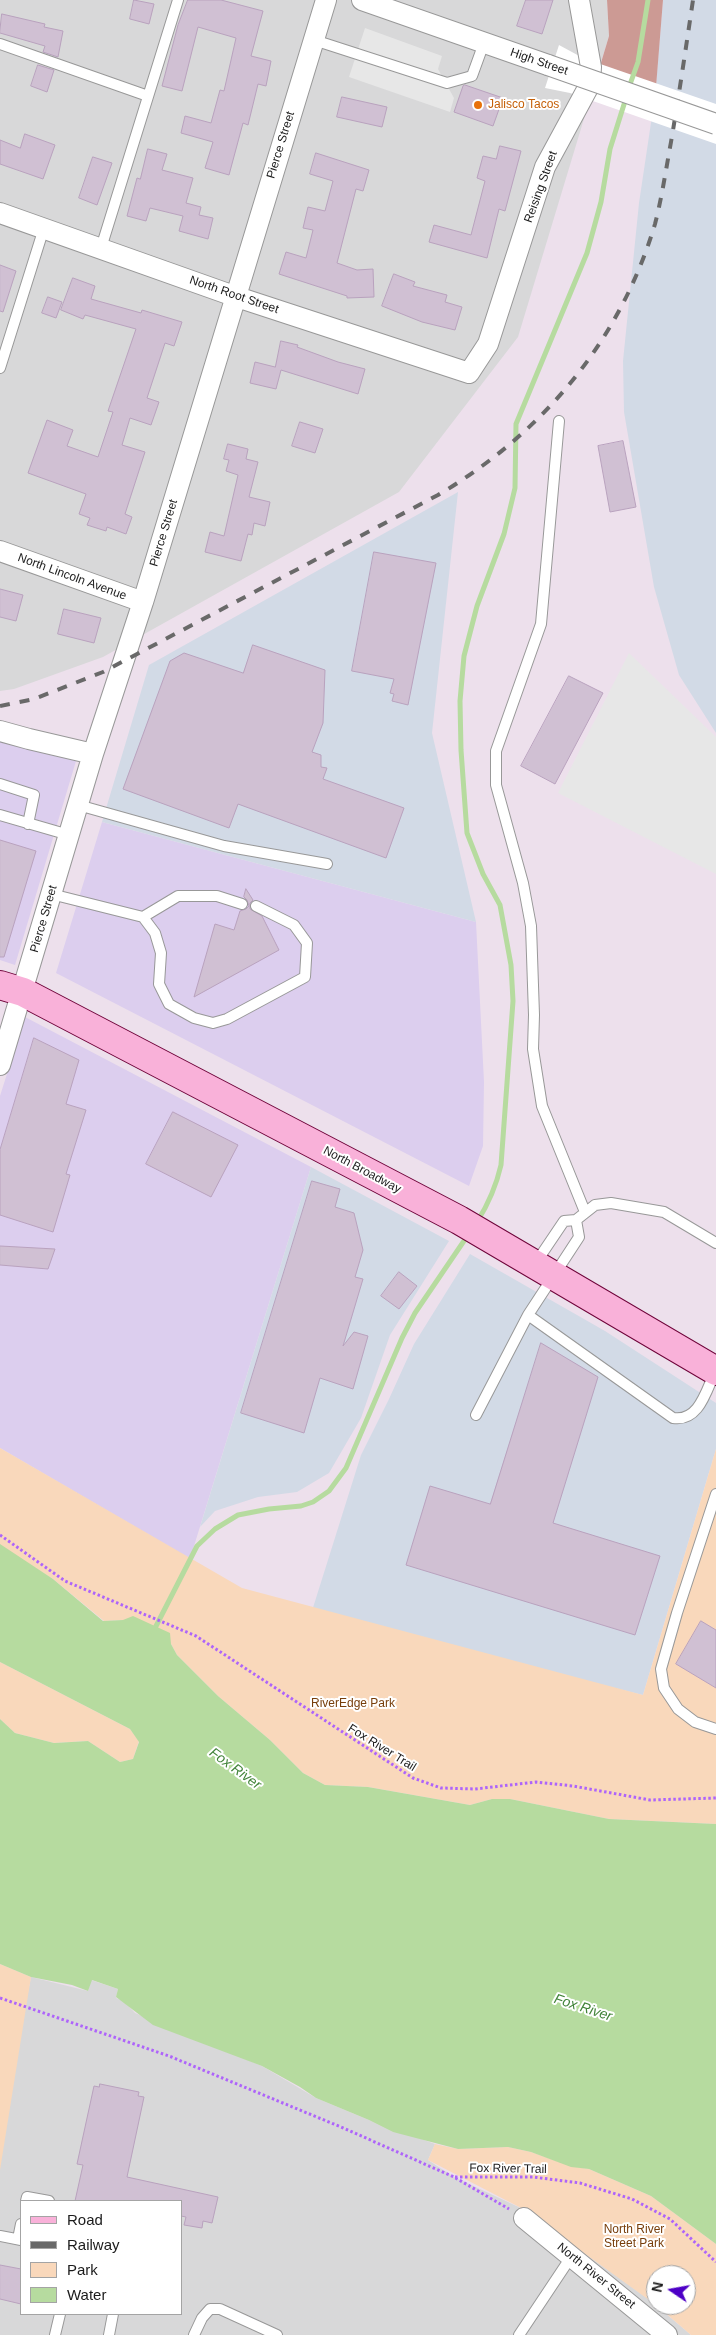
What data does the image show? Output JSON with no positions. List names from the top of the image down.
{
  "streets": {
    "main road": ["North Broadway"],
    "street": [
      "High Street",
      "Pierce Street",
      "Reising Street",
      "North Root Street",
      "North Lincoln Avenue",
      "North River Street"
    ],
    "path": ["Fox River Trail"]
  },
  "crossings": [
    ["Pierce Street", "North Root Street"],
    ["Pierce Street", "North Lincoln Avenue"],
    ["Pierce Street", "North Broadway"],
    ["Reising Street", "North Root Street"]
  ],
  "water": ["Fox River"],
  "parks": ["RiverEdge Park", "North River Street Park"],
  "places": ["Jalisco Tacos"],
  "legend": [
    "Road",
    "Railway",
    "Park",
    "Water"
  ],
  "north": "left"
}
